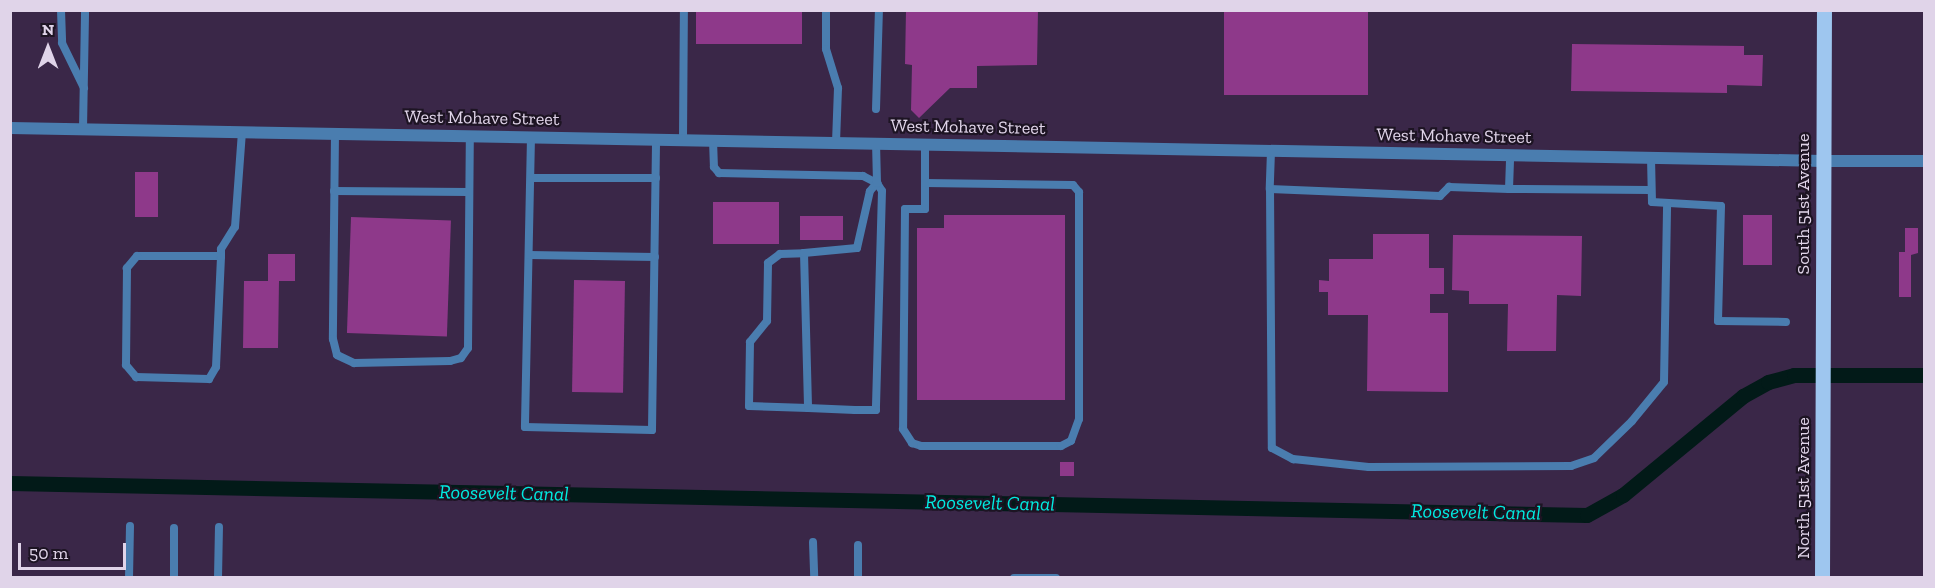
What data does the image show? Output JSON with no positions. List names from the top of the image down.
{
  "streets": {
    "main road": ["South 51st Avenue", "North 51st Avenue"],
    "street": ["West Mohave Street"]
  },
  "crossings": [
    ["West Mohave Street", "South 51st Avenue"],
    ["South 51st Avenue", "North 51st Avenue"]
  ],
  "water": ["Roosevelt Canal"],
  "scale_bar": "50 m",
  "north": "top"
}
